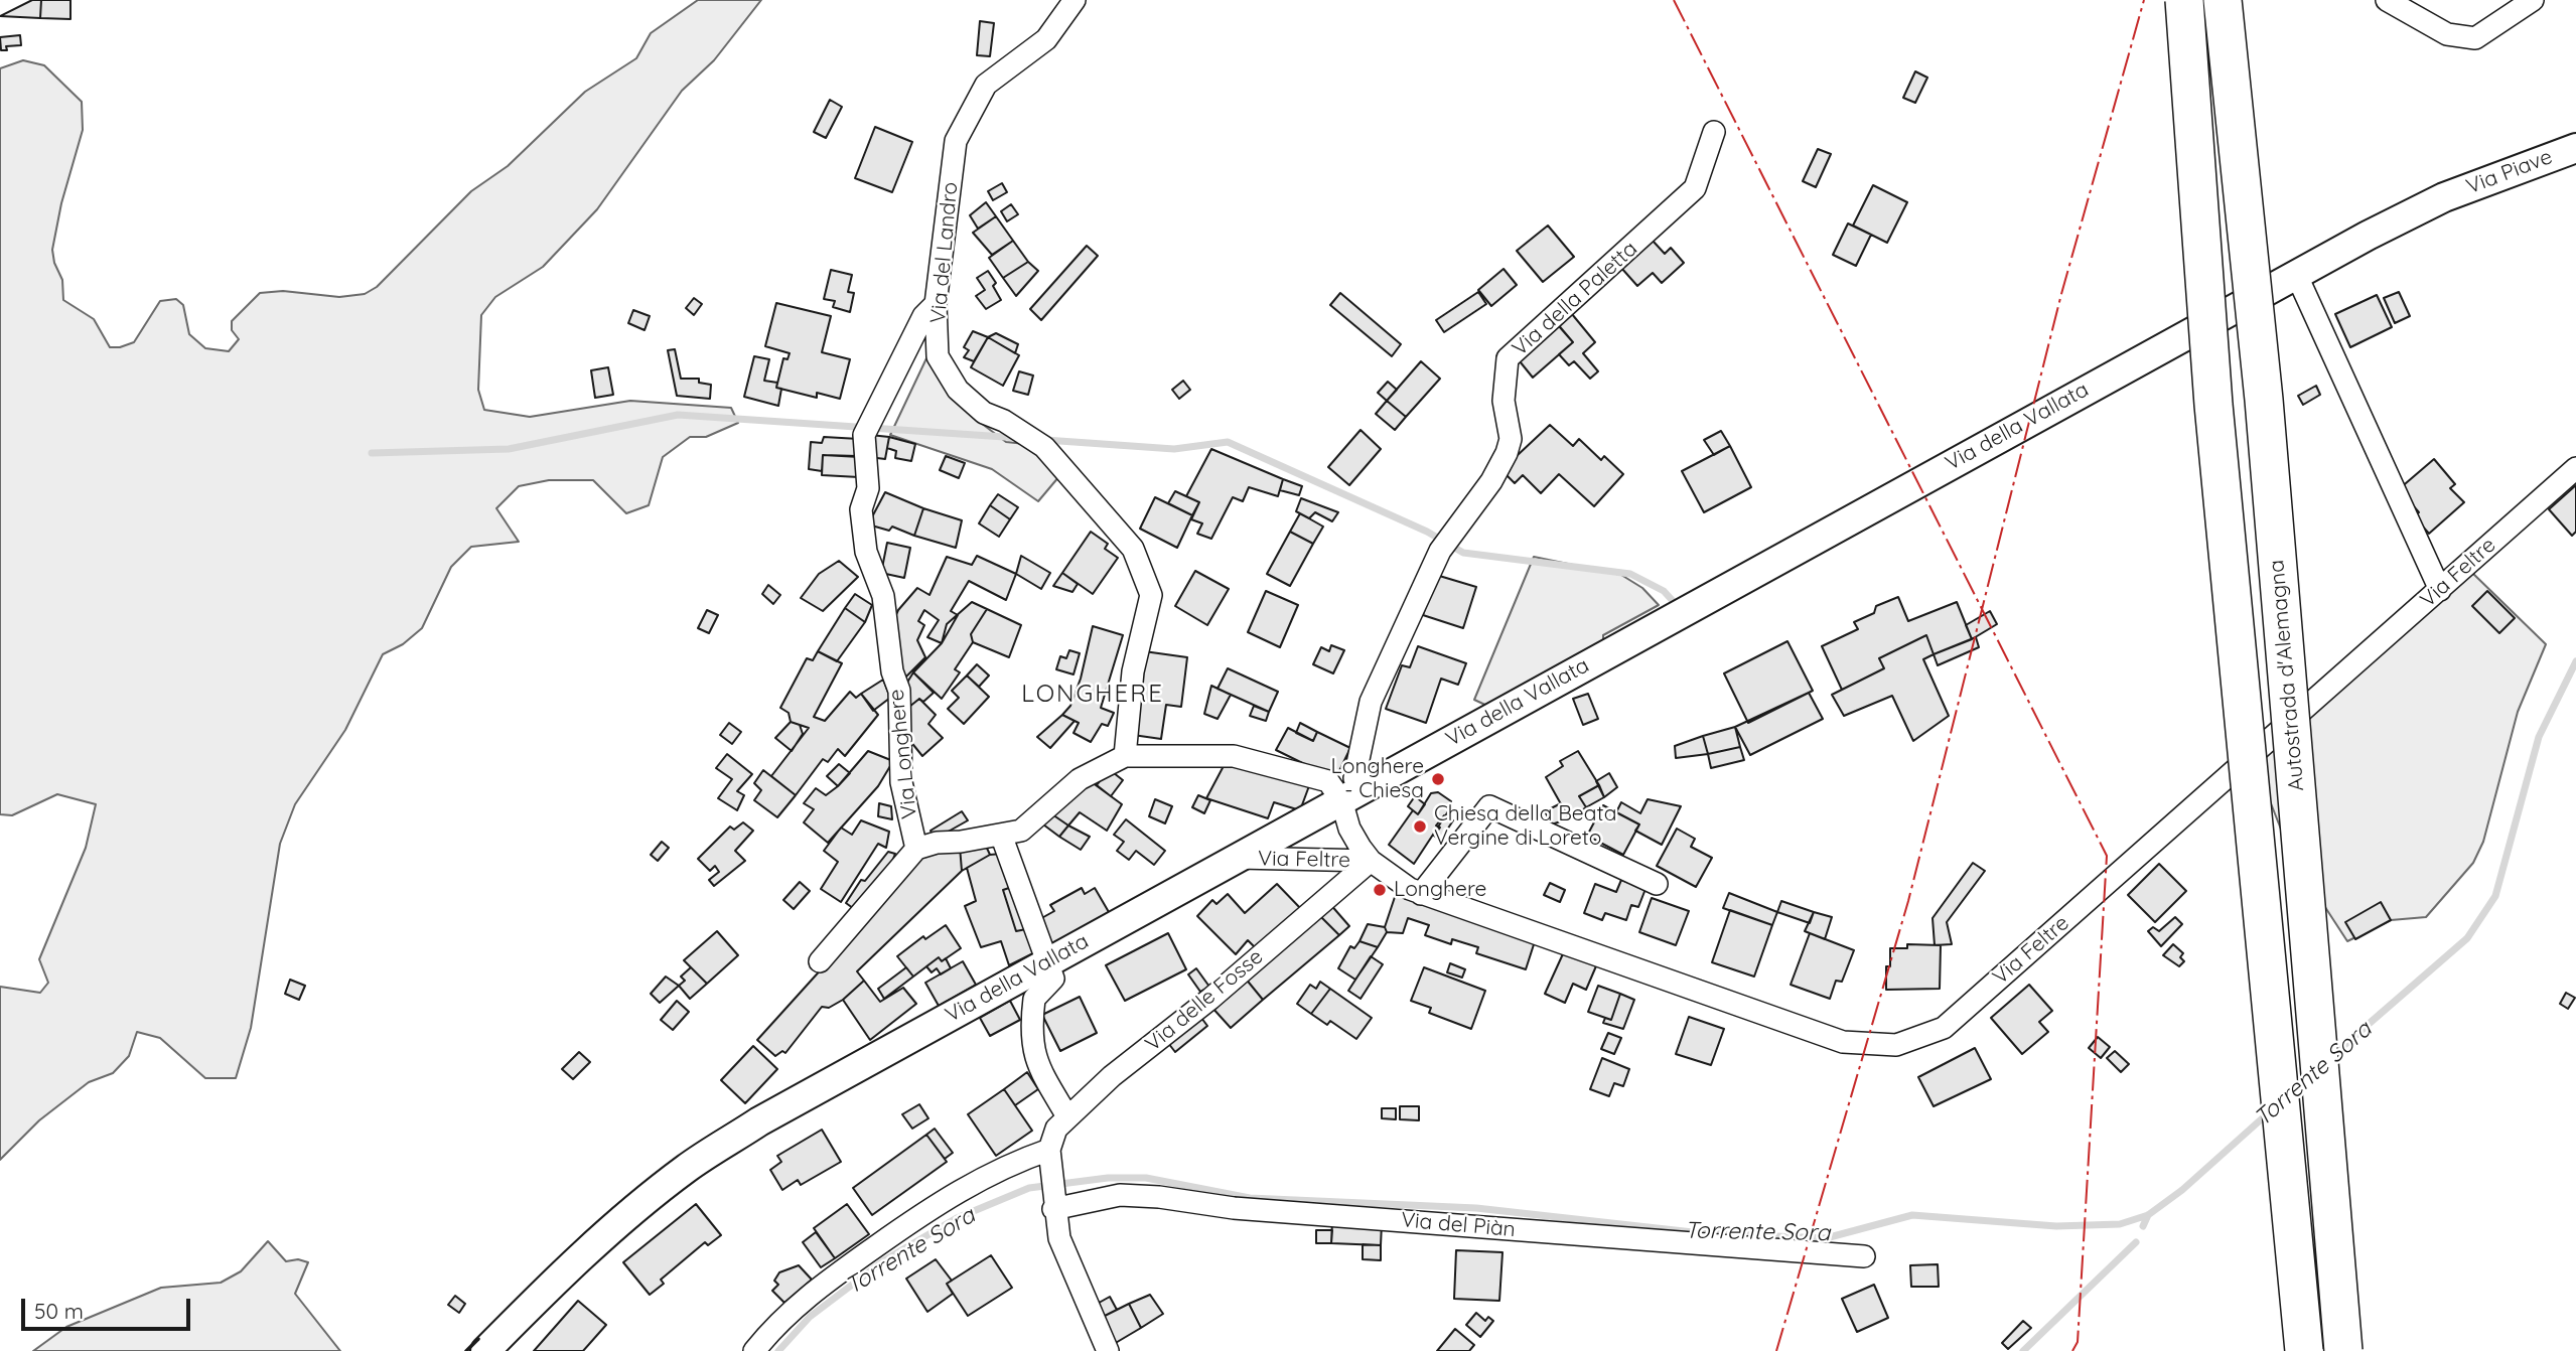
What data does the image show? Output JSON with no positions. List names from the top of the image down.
{
  "streets": {
    "highway": ["Autostrada d'Alemagna"],
    "main road": ["Via Piave", "Via della Vallata"],
    "street": [
      "Via del Landro",
      "Via della Paletta",
      "Via Feltre",
      "Via Longhere",
      "Via delle Fosse",
      "Via del Piàn"
    ]
  },
  "crossings": [
    ["Via Piave", "Via della Vallata"],
    ["Via del Landro", "Via Longhere"],
    ["Via della Paletta", "Via della Vallata"],
    ["Via della Paletta", "Via Feltre"],
    ["Via della Paletta", "Via Longhere"],
    ["Via della Vallata", "Via Feltre"],
    ["Via della Vallata", "Via Longhere"],
    ["Via Feltre", "Via Longhere"],
    ["Via Feltre", "Via delle Fosse"]
  ],
  "districts": ["LONGHERE"],
  "water": ["Torrente Sora"],
  "places": ["Longhere - Chiesa", "Chiesa della Beata Vergine di Loreto", "Longhere"],
  "scale_bar": "50 m"
}
